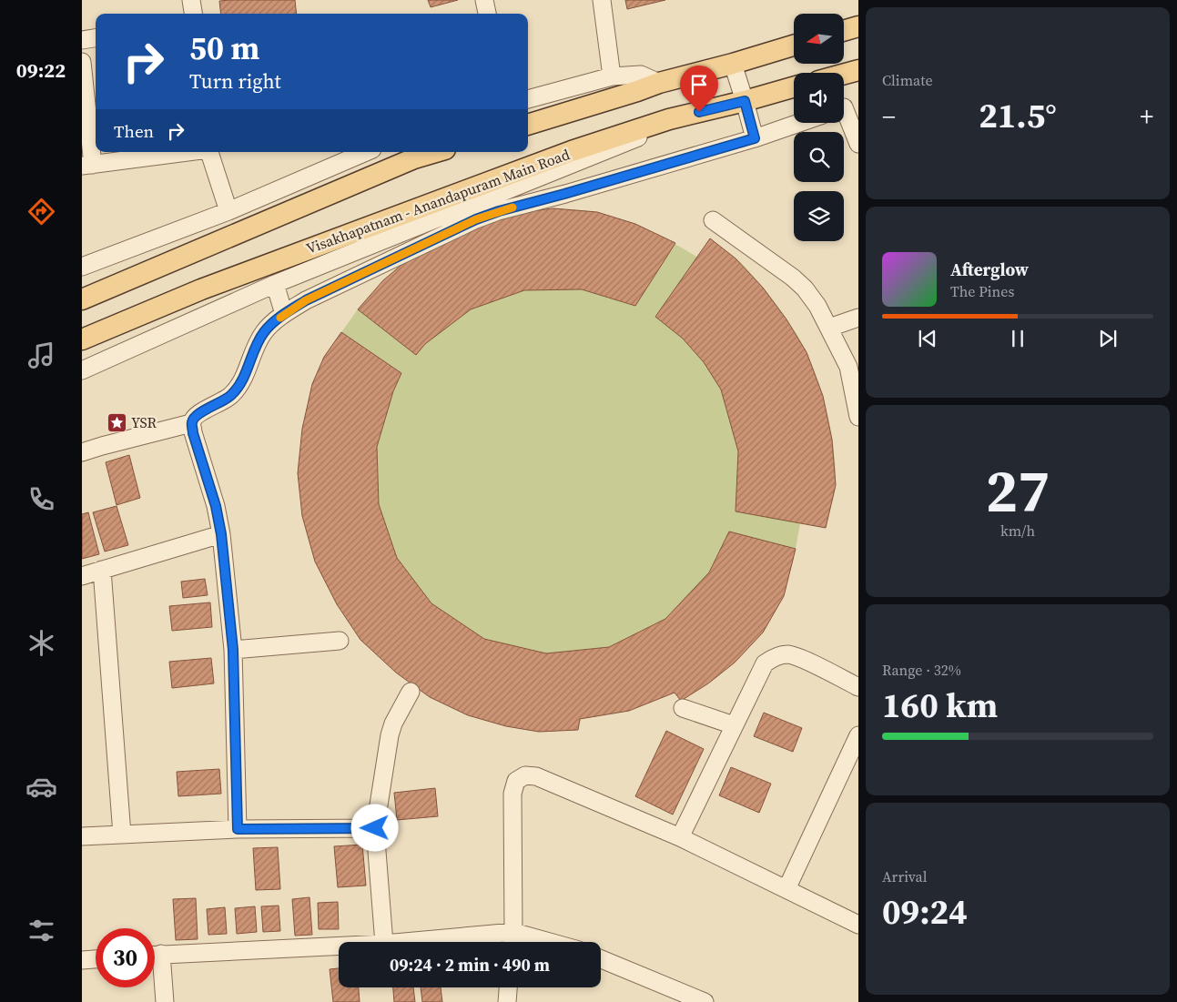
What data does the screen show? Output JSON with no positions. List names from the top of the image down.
{
  "streets": {
    "main road": ["Visakhapatnam - Anandapuram Main Road"]
  },
  "places": {
    "place": ["YSR"]
  },
  "north": "left",
  "page": {
    "tabs": "09:22",
    "tile": [
      "Climate",
      ["27", "km/h"],
      ["Range · 32%", "160 km"],
      ["Arrival", "09:24"]
    ],
    "turn": ["50 m", "Turn right"],
    "heat": ["−", "21.5°", "+"],
    "then": "Then",
    "song": ["Afterglow", "The Pines"],
    "limit": "30",
    "trip": "09:24 · 2 min · 490 m"
  }
}
